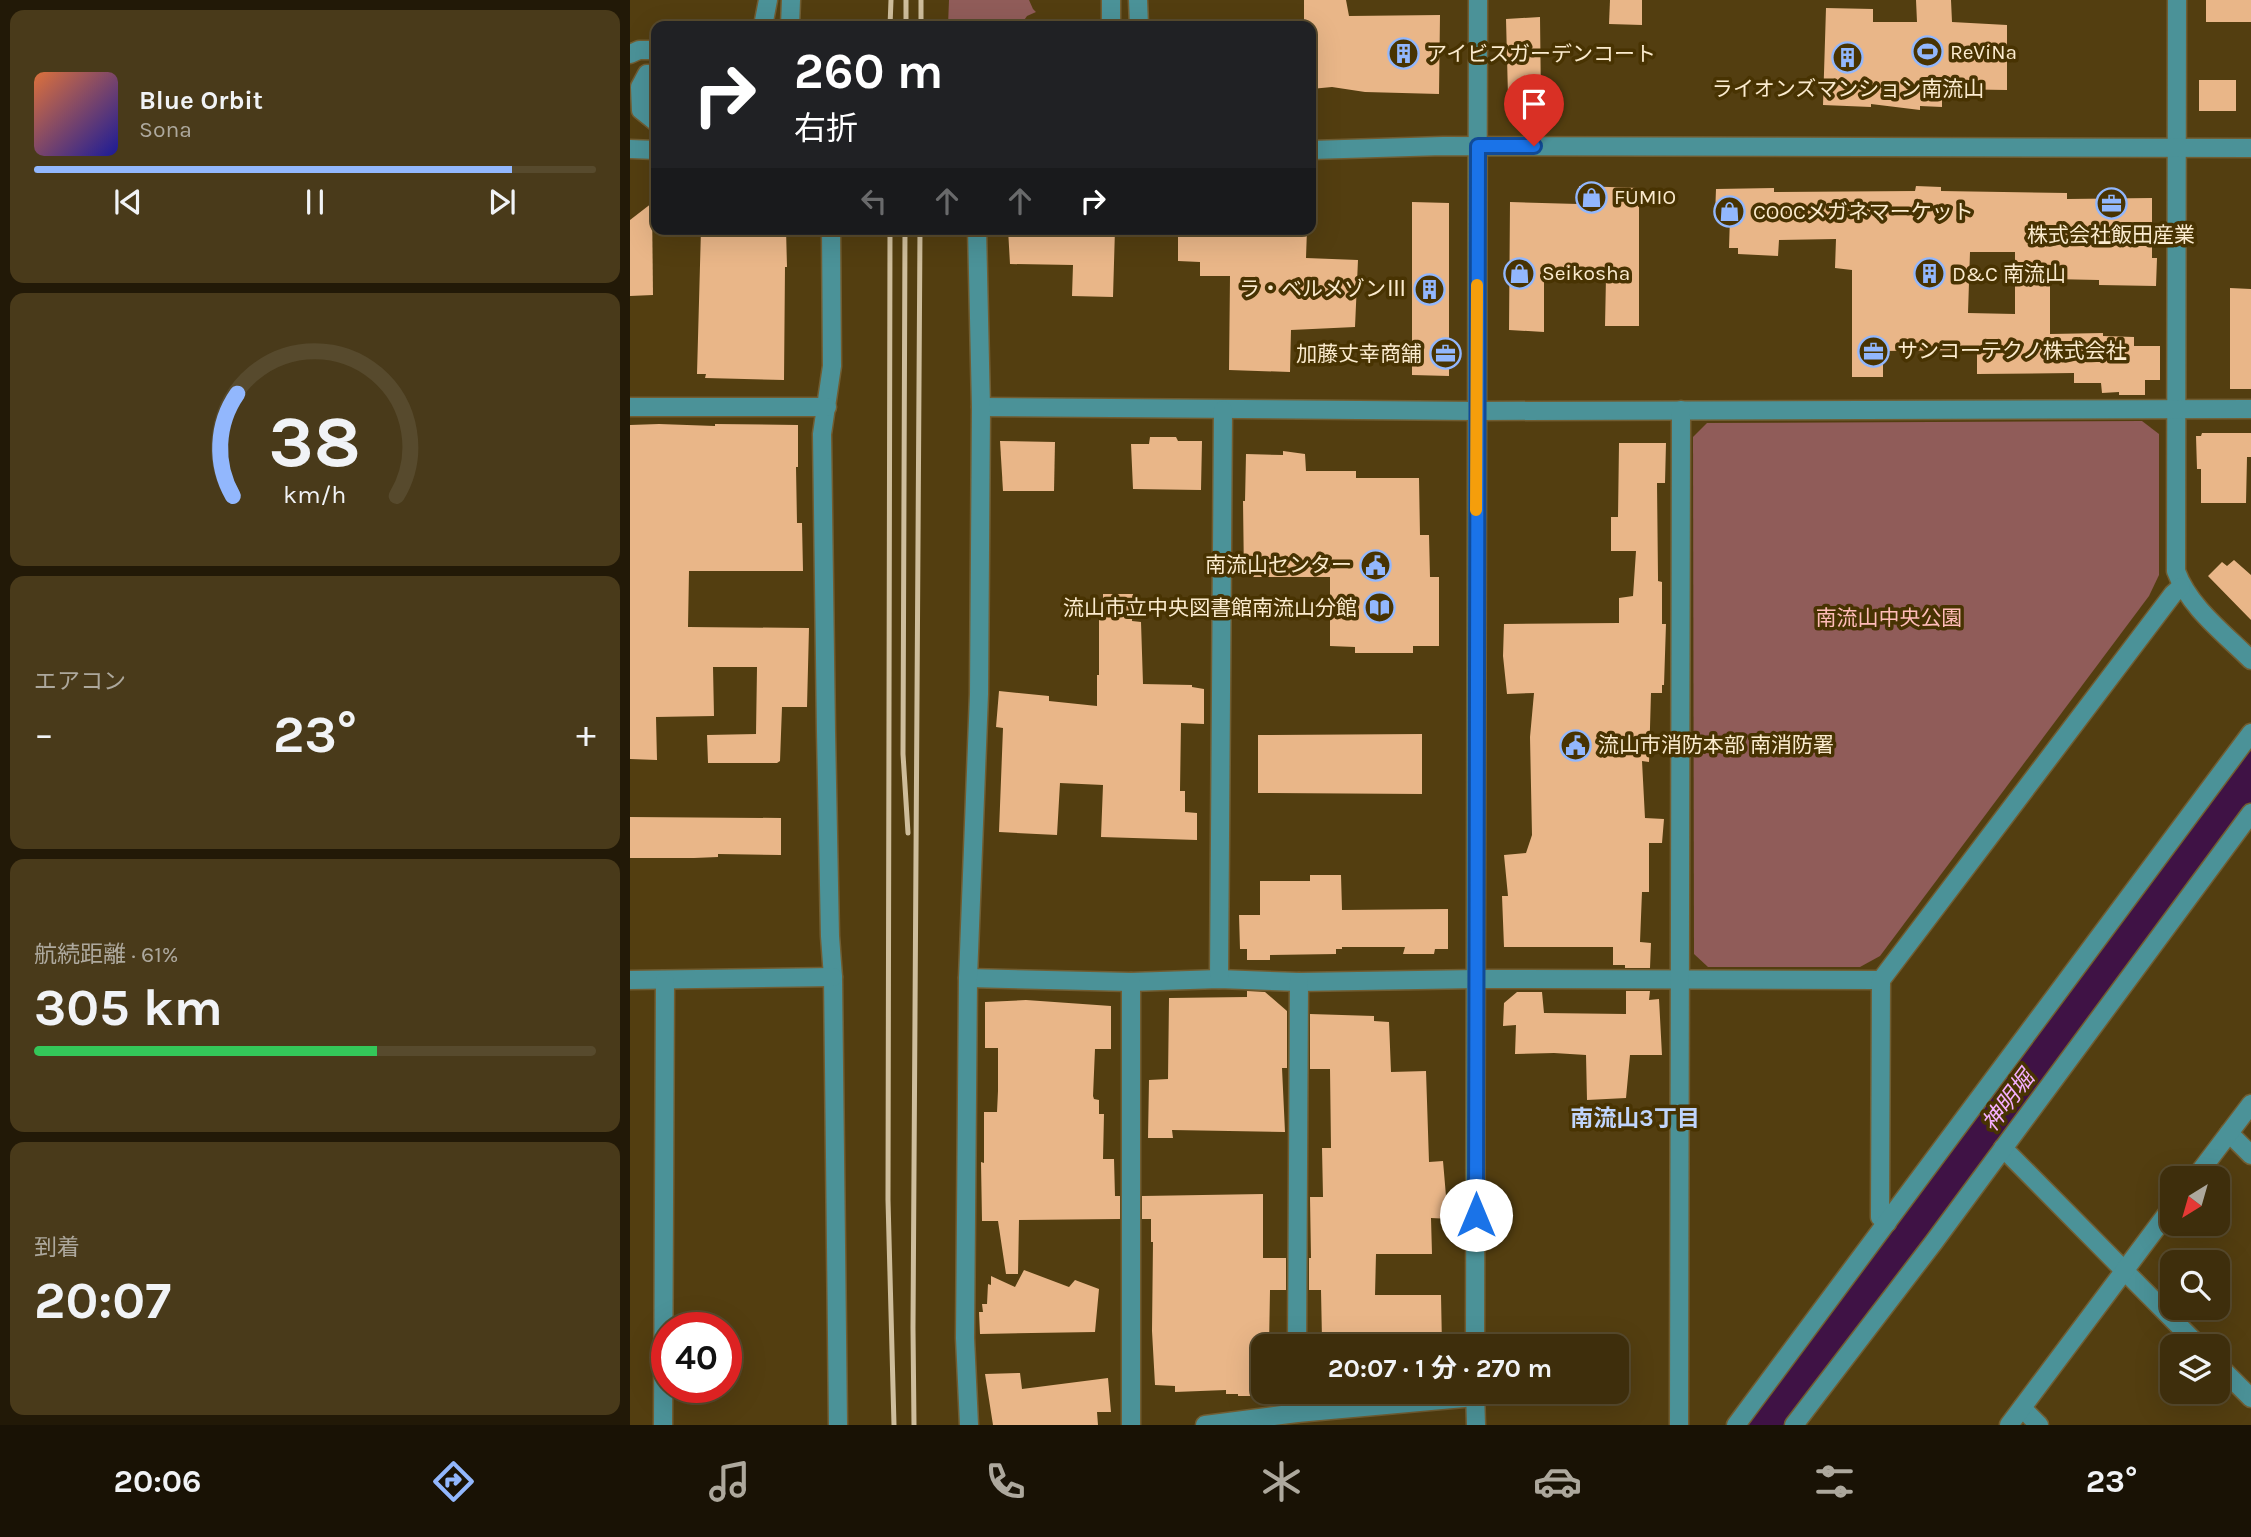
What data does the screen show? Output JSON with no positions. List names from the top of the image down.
{
  "districts": ["南流山3丁目"],
  "water": ["神明堀"],
  "parks": ["南流山中央公園"],
  "places": {
    "sports": ["ReViNa"],
    "building": [
      "アイビスガーデンコート",
      "ライオンズマンション南流山",
      "D&C 南流山",
      "ラ・ベルメゾンⅢ"
    ],
    "shop": ["FUMIO", "COOCメガネマーケット", "Seikosha"],
    "office": ["株式会社飯田産業", "サンコーテクノ株式会社", "加藤丈幸商舗"],
    "public building": ["南流山センター", "流山市消防本部 南消防署"],
    "library": ["流山市立中央図書館南流山分館"]
  },
  "north": "bottom left",
  "page": {
    "turn": ["260 m", "右折"],
    "song": ["Blue Orbit", "Sona"],
    "tile": [
      "エアコン",
      ["航続距離 · 61%", "305 km"],
      ["到着", "20:07"]
    ],
    "heat": ["−", "23°", "+"],
    "limit": "40",
    "trip": "20:07 · 1 分 · 270 m",
    "tabs": ["20:06", "23°"],
    "gauge": ["38", "km/h"]
  }
}
